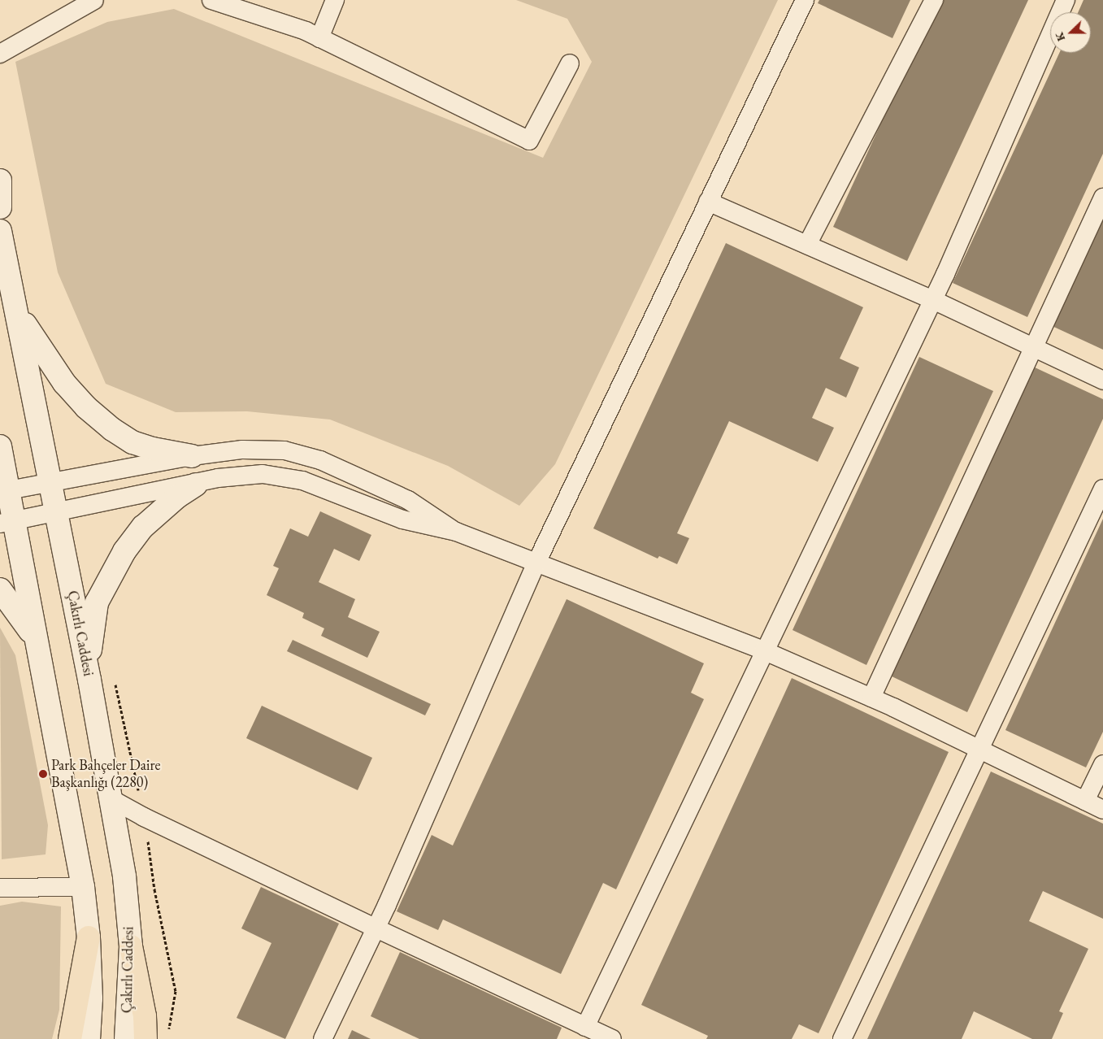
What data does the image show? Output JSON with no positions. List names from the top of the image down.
{
  "streets": {
    "main road": ["Çakırlı Caddesi"]
  },
  "places": ["Park Bahçeler Dai̇re Başkanlığı (2280)"],
  "north": "left"
}
